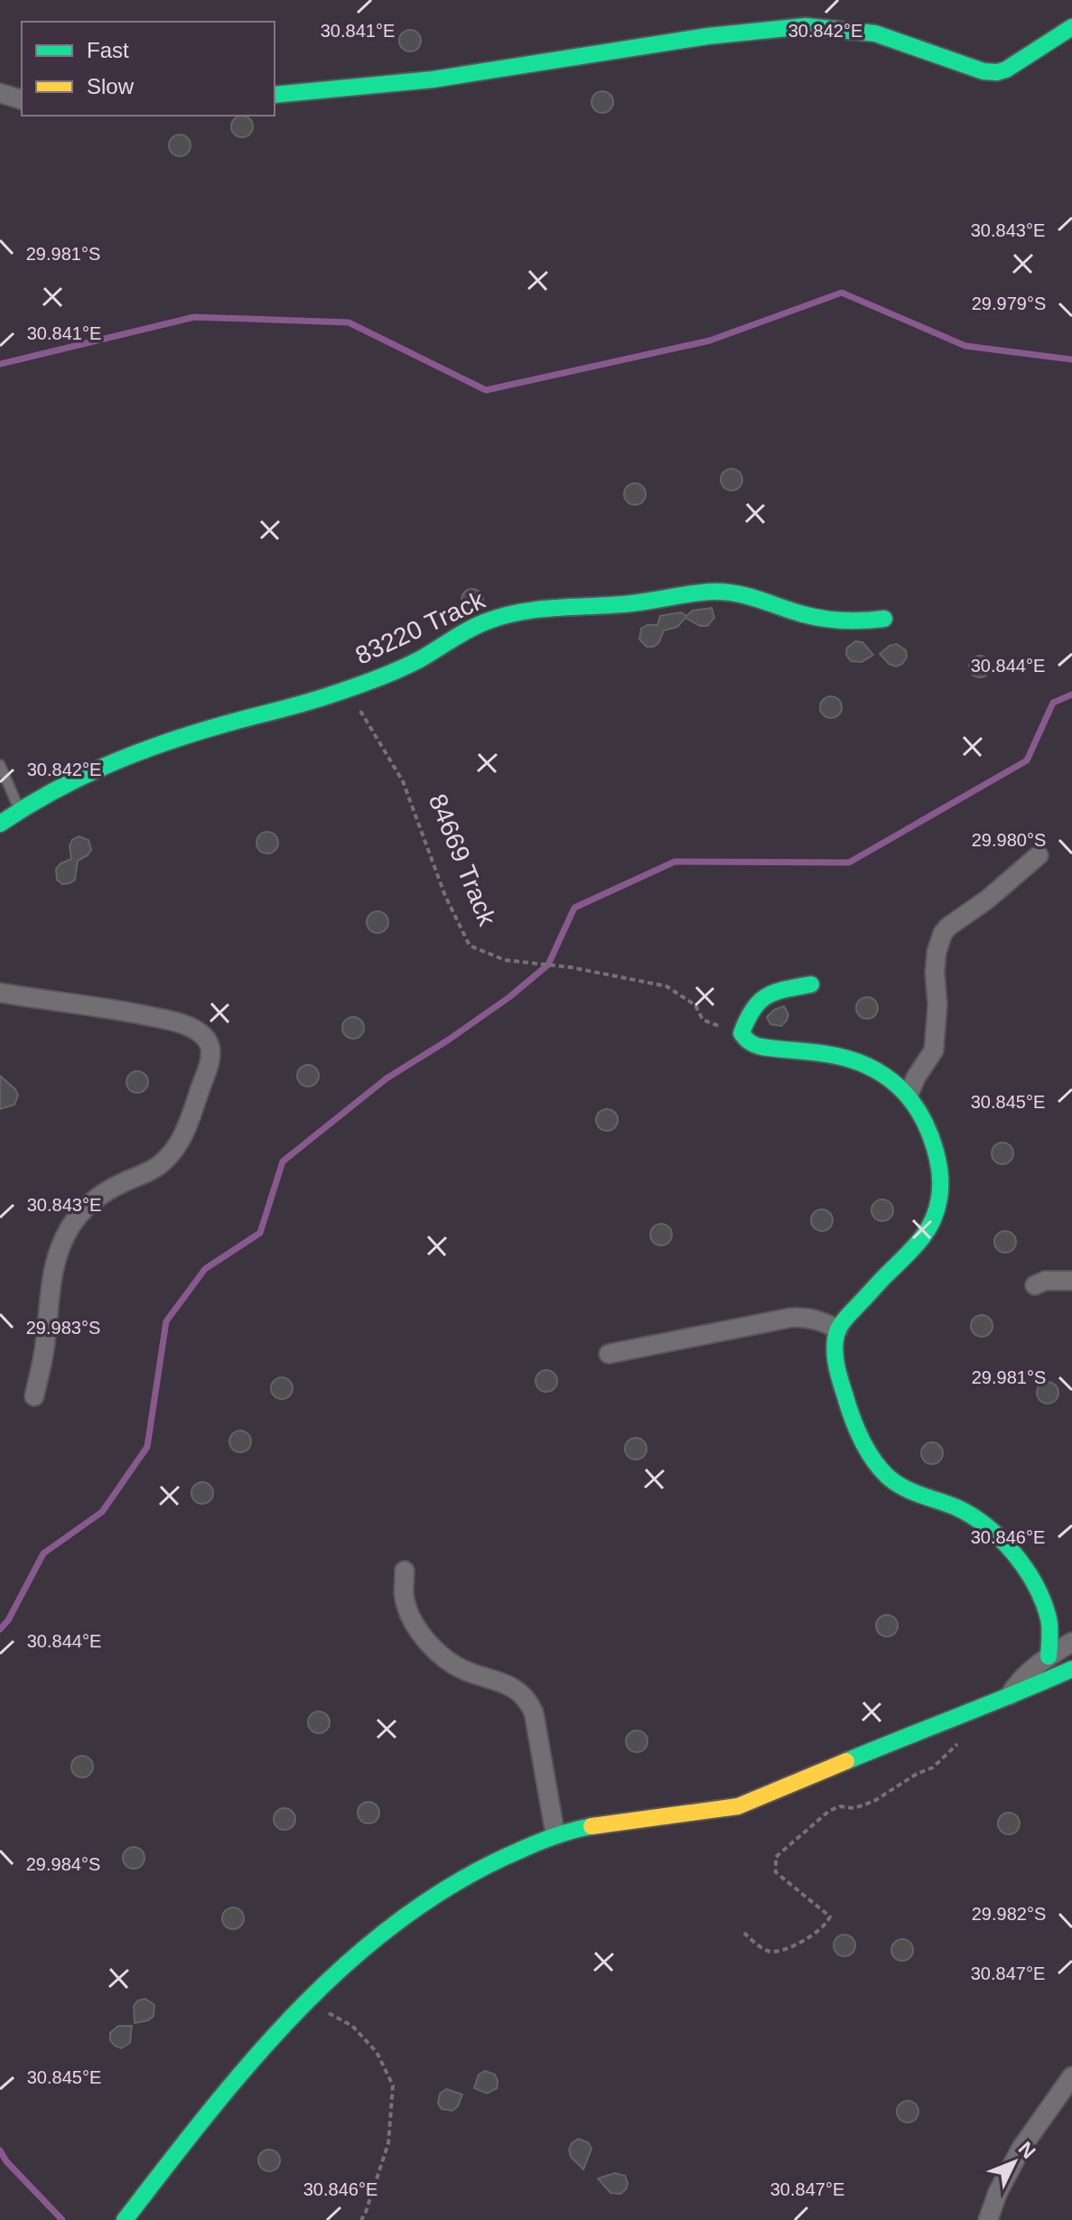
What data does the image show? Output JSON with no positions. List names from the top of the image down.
{
  "streets": {
    "street": ["83220 Track"],
    "path": ["84669 Track"]
  },
  "crossings": [
    ["83220 Track", "84669 Track"]
  ],
  "legend": ["Fast", "Slow"],
  "north": "top right",
  "coordinates": [
    "30.841°E",
    "30.842°E",
    "30.843°E",
    "29.981°S",
    "29.979°S",
    "30.844°E",
    "29.980°S",
    "30.845°E",
    "29.983°S",
    "30.846°E",
    "29.984°S",
    "29.982°S",
    "30.847°E"
  ]
}
